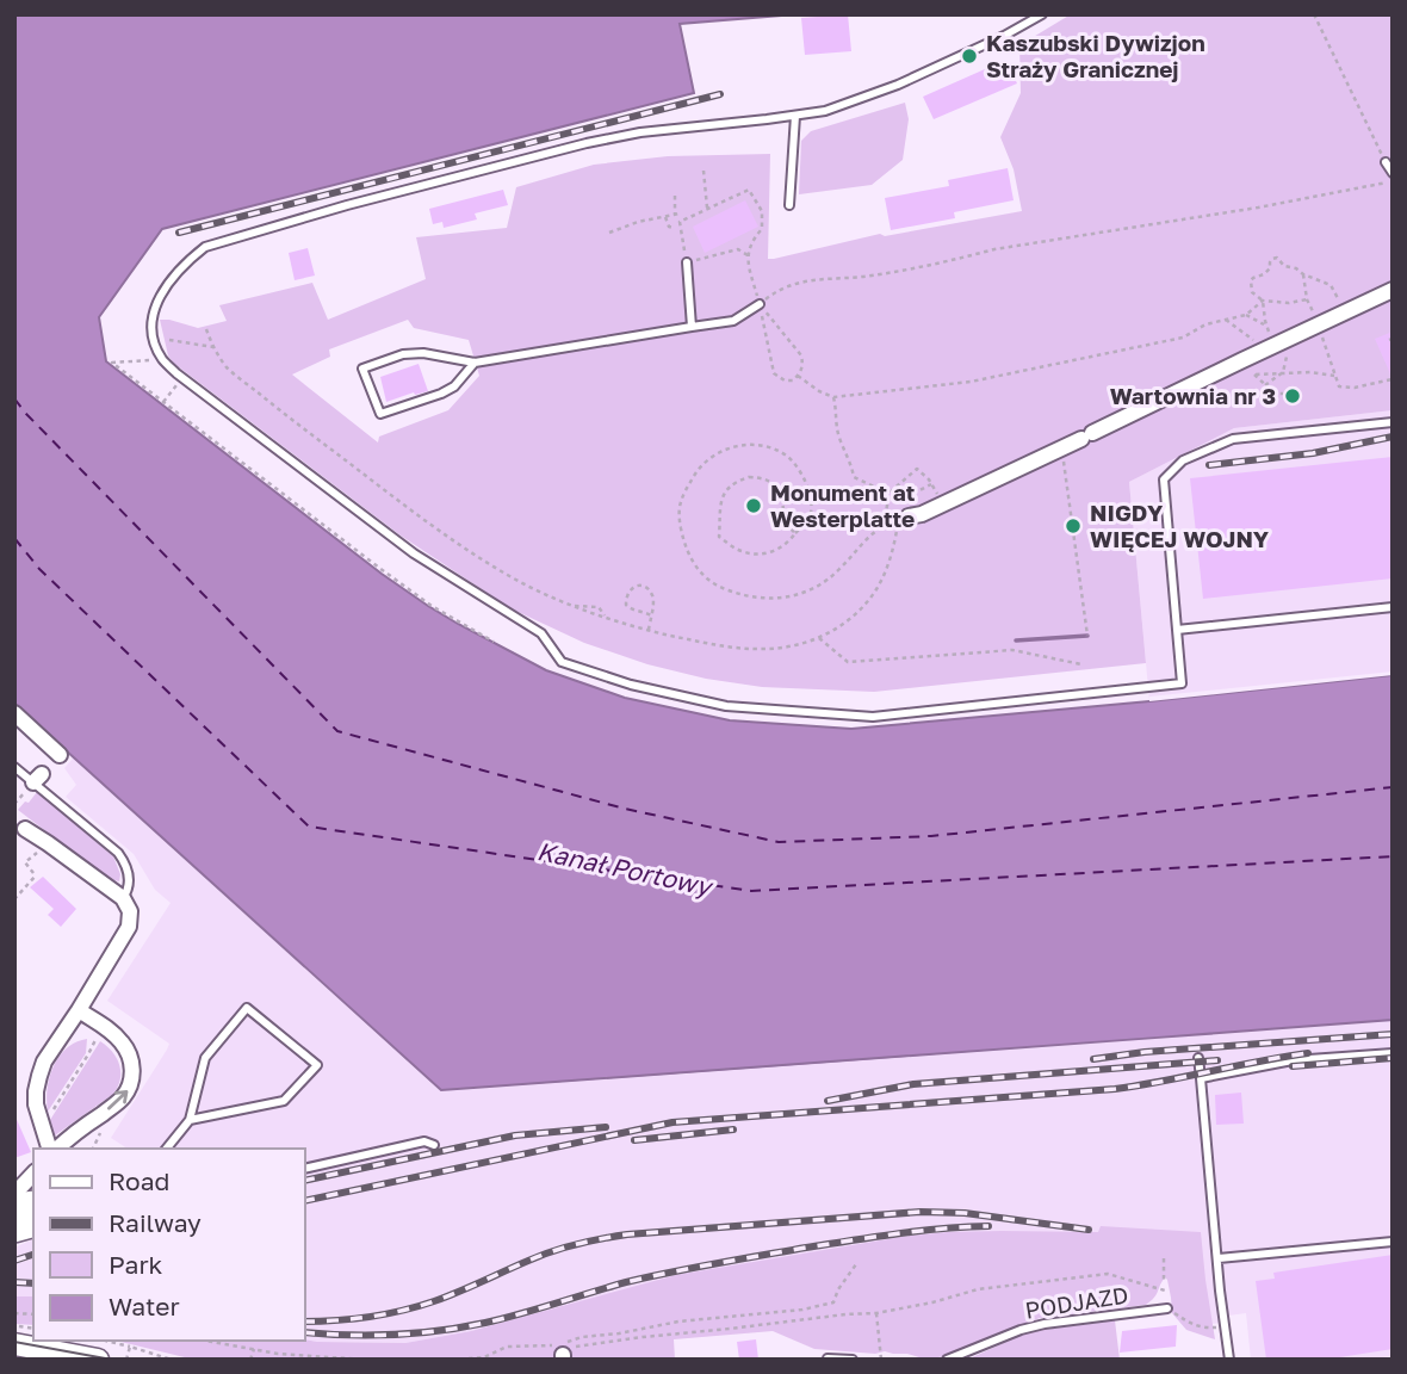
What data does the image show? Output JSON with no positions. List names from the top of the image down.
{
  "streets": {
    "lane": ["PODJAZD"]
  },
  "water": ["Kanał Portowy"],
  "places": [
    "Kaszubski Dywizjon Straży Granicznej",
    "Wartownia nr 3",
    "Monument at Westerplatte",
    "NIGDY WIĘCEJ WOJNY"
  ],
  "legend": [
    "Road",
    "Railway",
    "Park",
    "Water"
  ]
}
